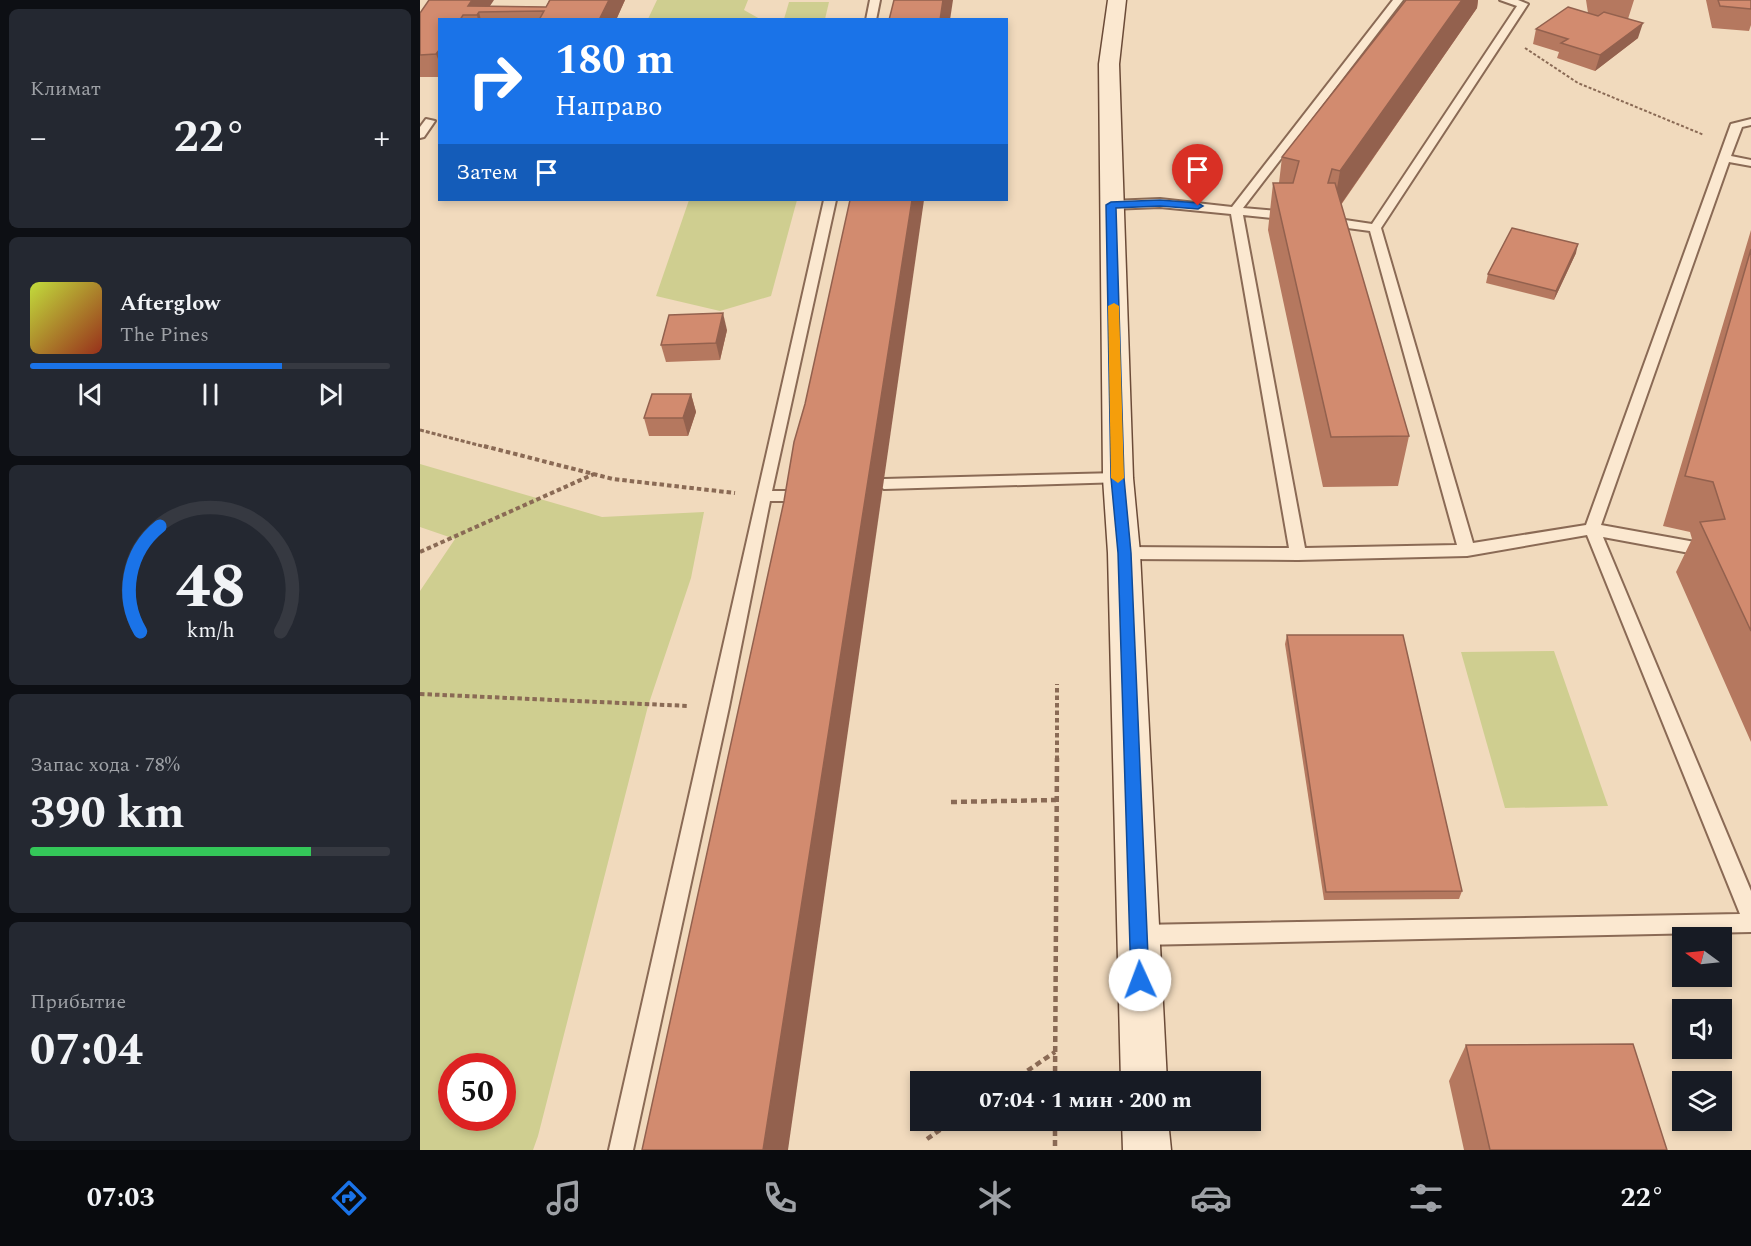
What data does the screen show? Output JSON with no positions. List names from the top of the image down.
{
  "north": "left",
  "page": {
    "tile": [
      "Климат",
      ["Запас хода · 78%", "390 km"],
      ["Прибытие", "07:04"]
    ],
    "turn": ["180 m", "Направо"],
    "heat": ["−", "22°", "+"],
    "then": "Затем",
    "song": ["Afterglow", "The Pines"],
    "limit": "50",
    "trip": "07:04 · 1 мин · 200 m",
    "tabs": ["07:03", "22°"],
    "gauge": ["48", "km/h"]
  }
}
